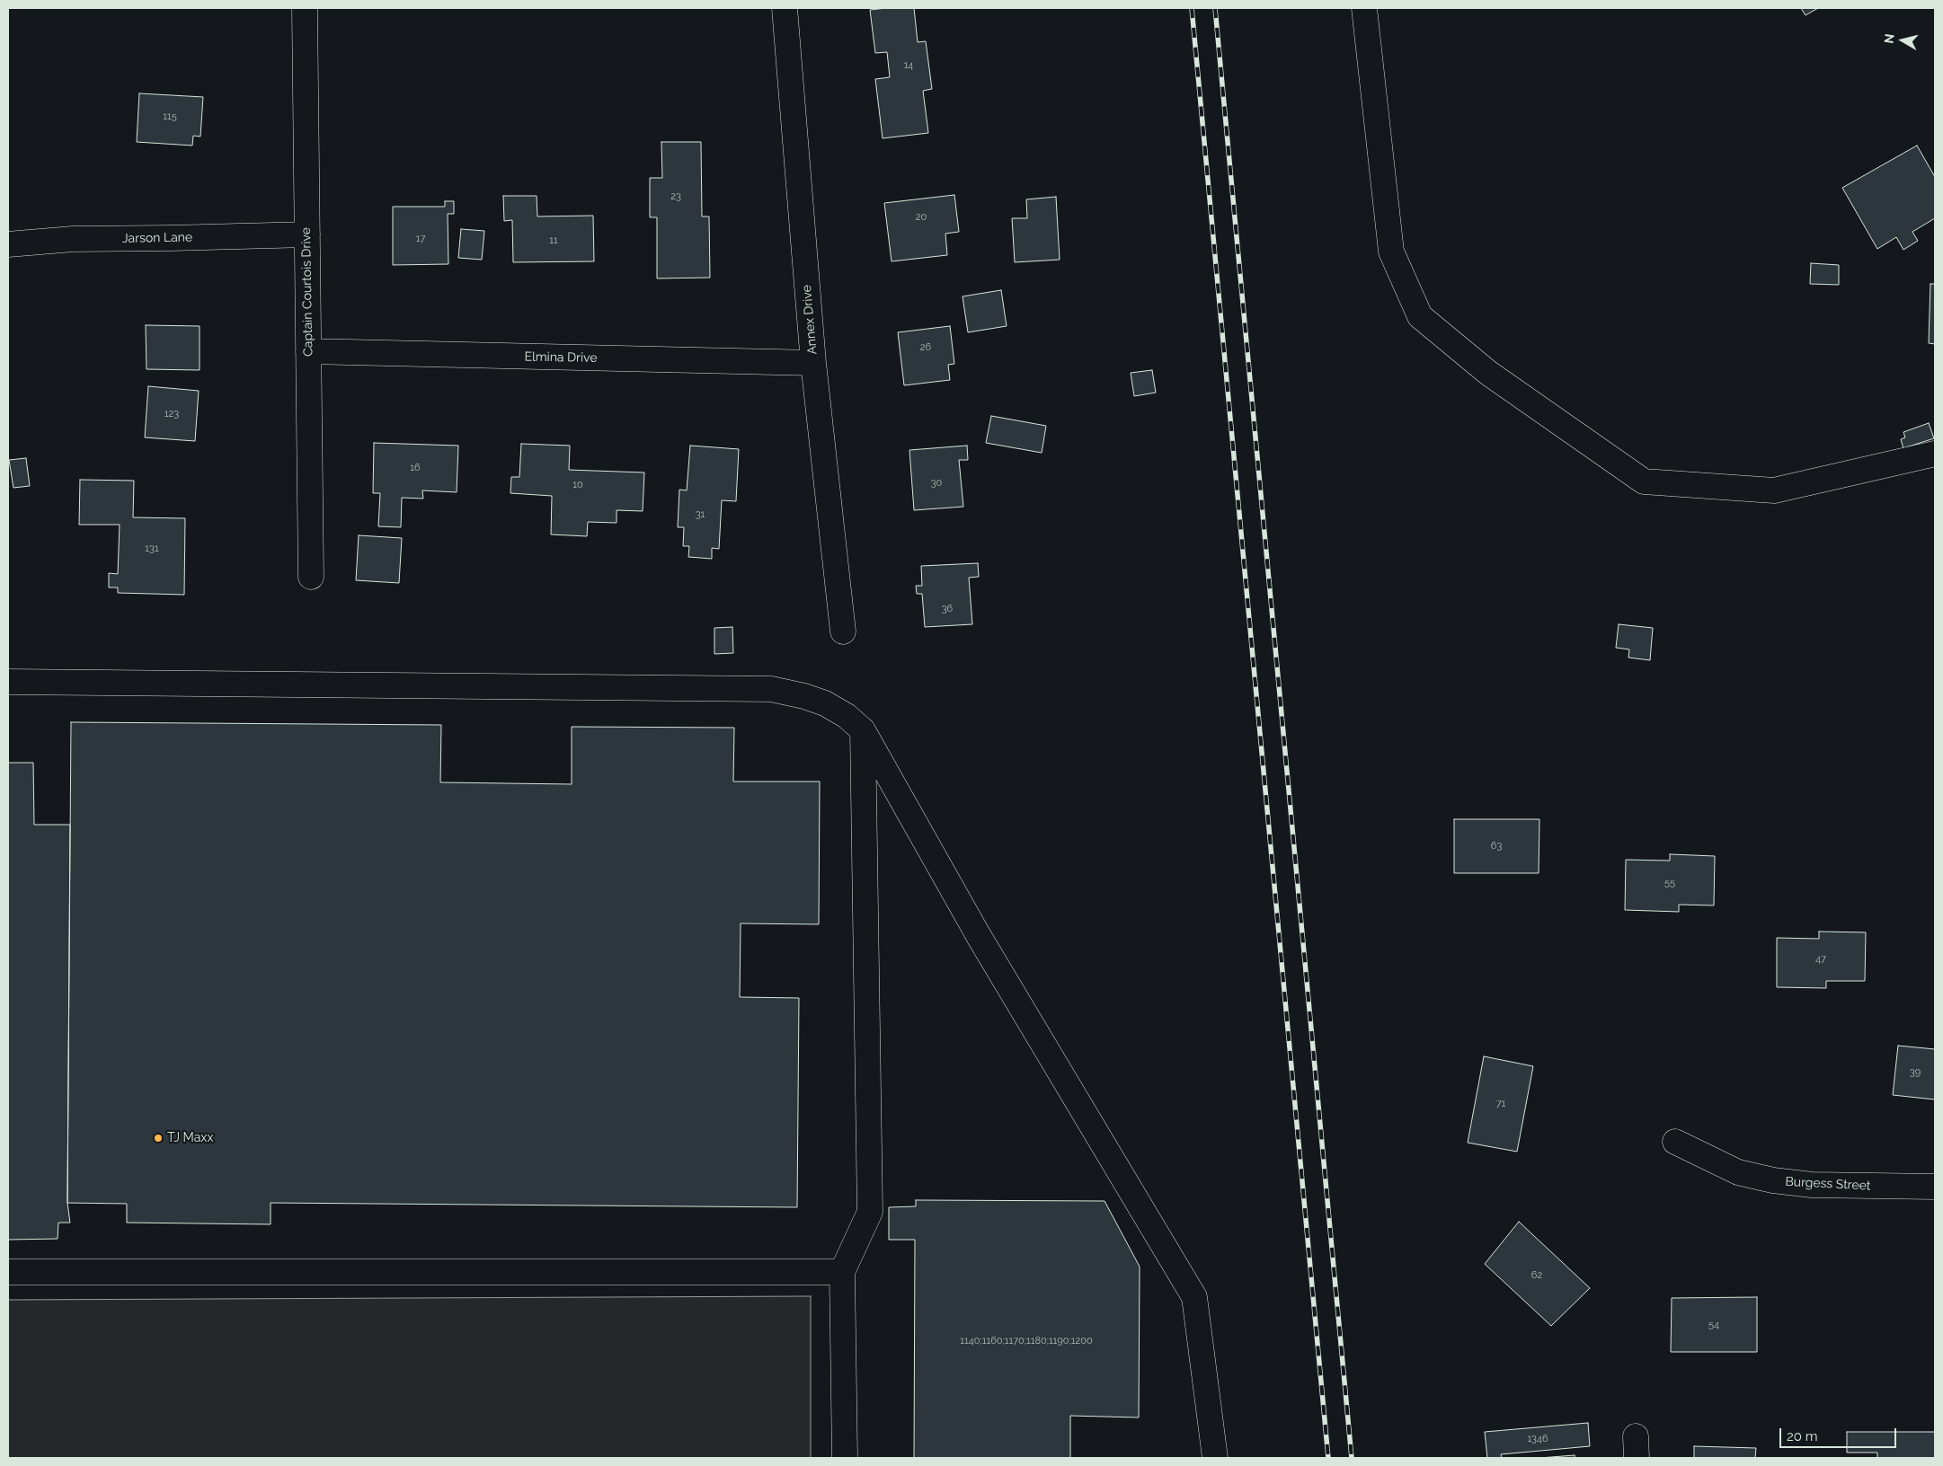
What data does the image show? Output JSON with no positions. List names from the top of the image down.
{
  "streets": {
    "street": [
      "Jarson Lane",
      "Captain Courtois Drive",
      "Annex Drive",
      "Elmina Drive",
      "Burgess Street"
    ]
  },
  "crossings": [
    ["Jarson Lane", "Captain Courtois Drive"],
    ["Captain Courtois Drive", "Elmina Drive"],
    ["Annex Drive", "Elmina Drive"]
  ],
  "places": ["TJ Maxx"],
  "house_numbers": [
    "14",
    "115",
    "23",
    "20",
    "17",
    "11",
    "26",
    "123",
    "16",
    "30",
    "10",
    "31",
    "131",
    "36",
    "63",
    "55",
    "47",
    "39",
    "71",
    "62",
    "54",
    "1140;1160;1170;1180;1190;1200",
    "1346"
  ],
  "scale_bar": "20 m",
  "north": "left"
}
